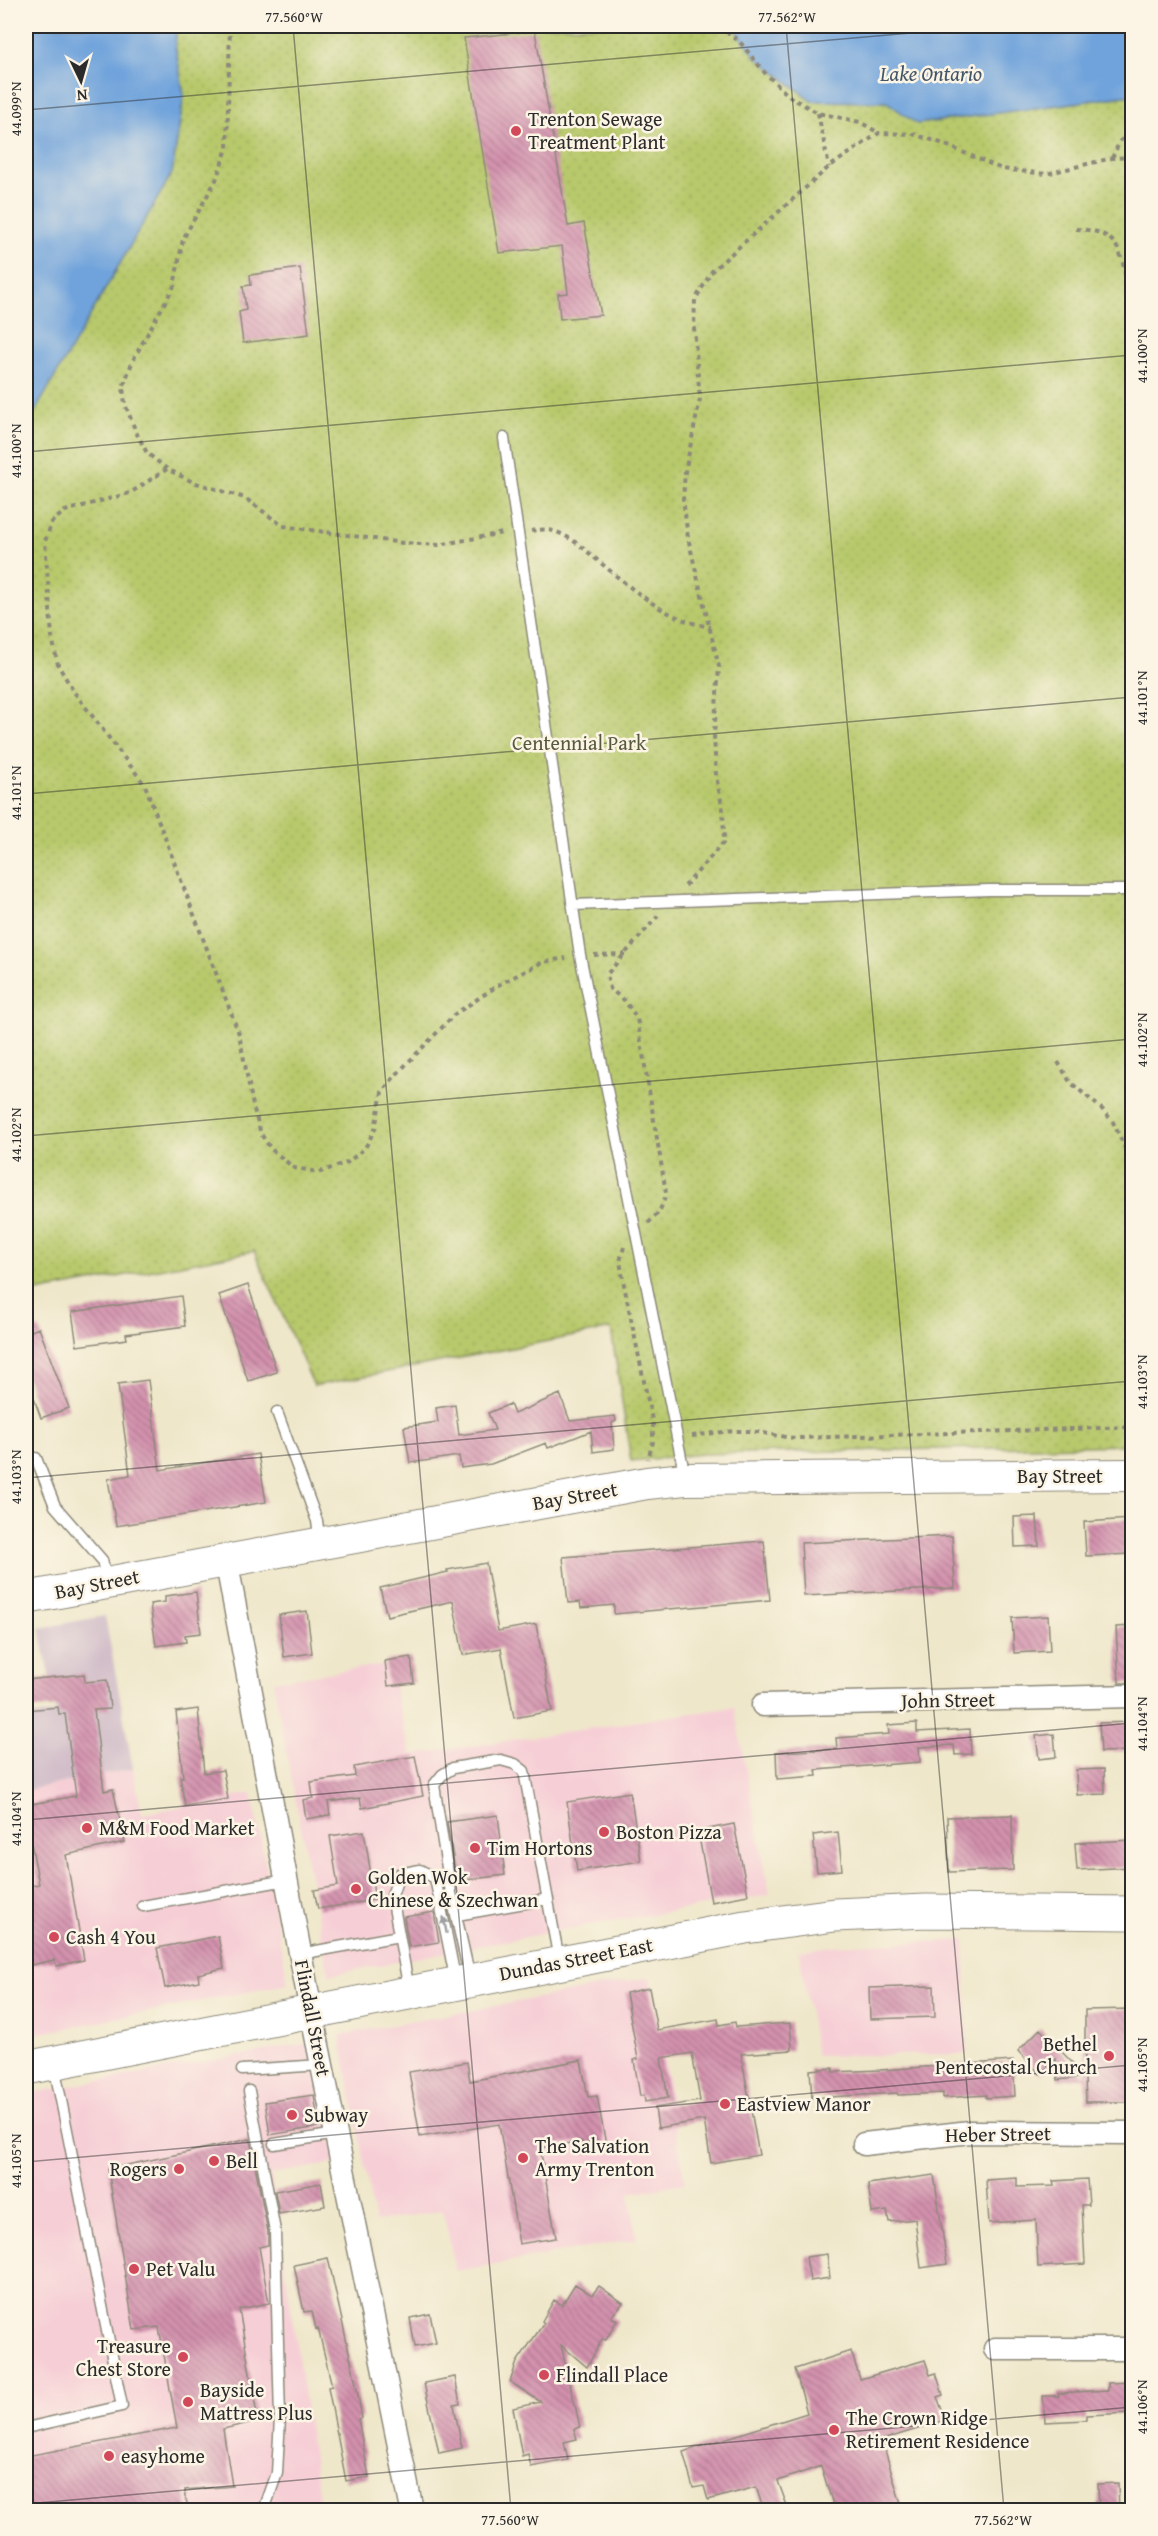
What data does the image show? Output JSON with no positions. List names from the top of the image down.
{
  "streets": {
    "main road": ["Dundas Street East"],
    "street": [
      "Bay Street",
      "John Street",
      "Flindall Street",
      "Heber Street"
    ]
  },
  "crossings": [
    ["Bay Street", "Flindall Street"],
    ["Dundas Street East", "Flindall Street"]
  ],
  "water": ["Lake Ontario"],
  "parks": ["Centennial Park"],
  "places": [
    "Trenton Sewage Treatment Plant",
    "M&M Food Market",
    "Boston Pizza",
    "Tim Hortons",
    "Golden Wok Chinese & Szechwan",
    "Cash 4 You",
    "Bethel Pentecostal Church",
    "Eastview Manor",
    "Subway",
    "The Salvation Army Trenton",
    "Bell",
    "Rogers",
    "Pet Valu",
    "Treasure Chest Store",
    "Flindall Place",
    "Bayside Mattress Plus",
    "The Crown Ridge Retirement Residence",
    "easyhome"
  ],
  "north": "bottom",
  "coordinates": [
    "77.560°W",
    "77.562°W",
    "44.099°N",
    "44.100°N",
    "44.101°N",
    "44.102°N",
    "44.103°N",
    "44.104°N",
    "44.105°N",
    "44.106°N"
  ]
}
